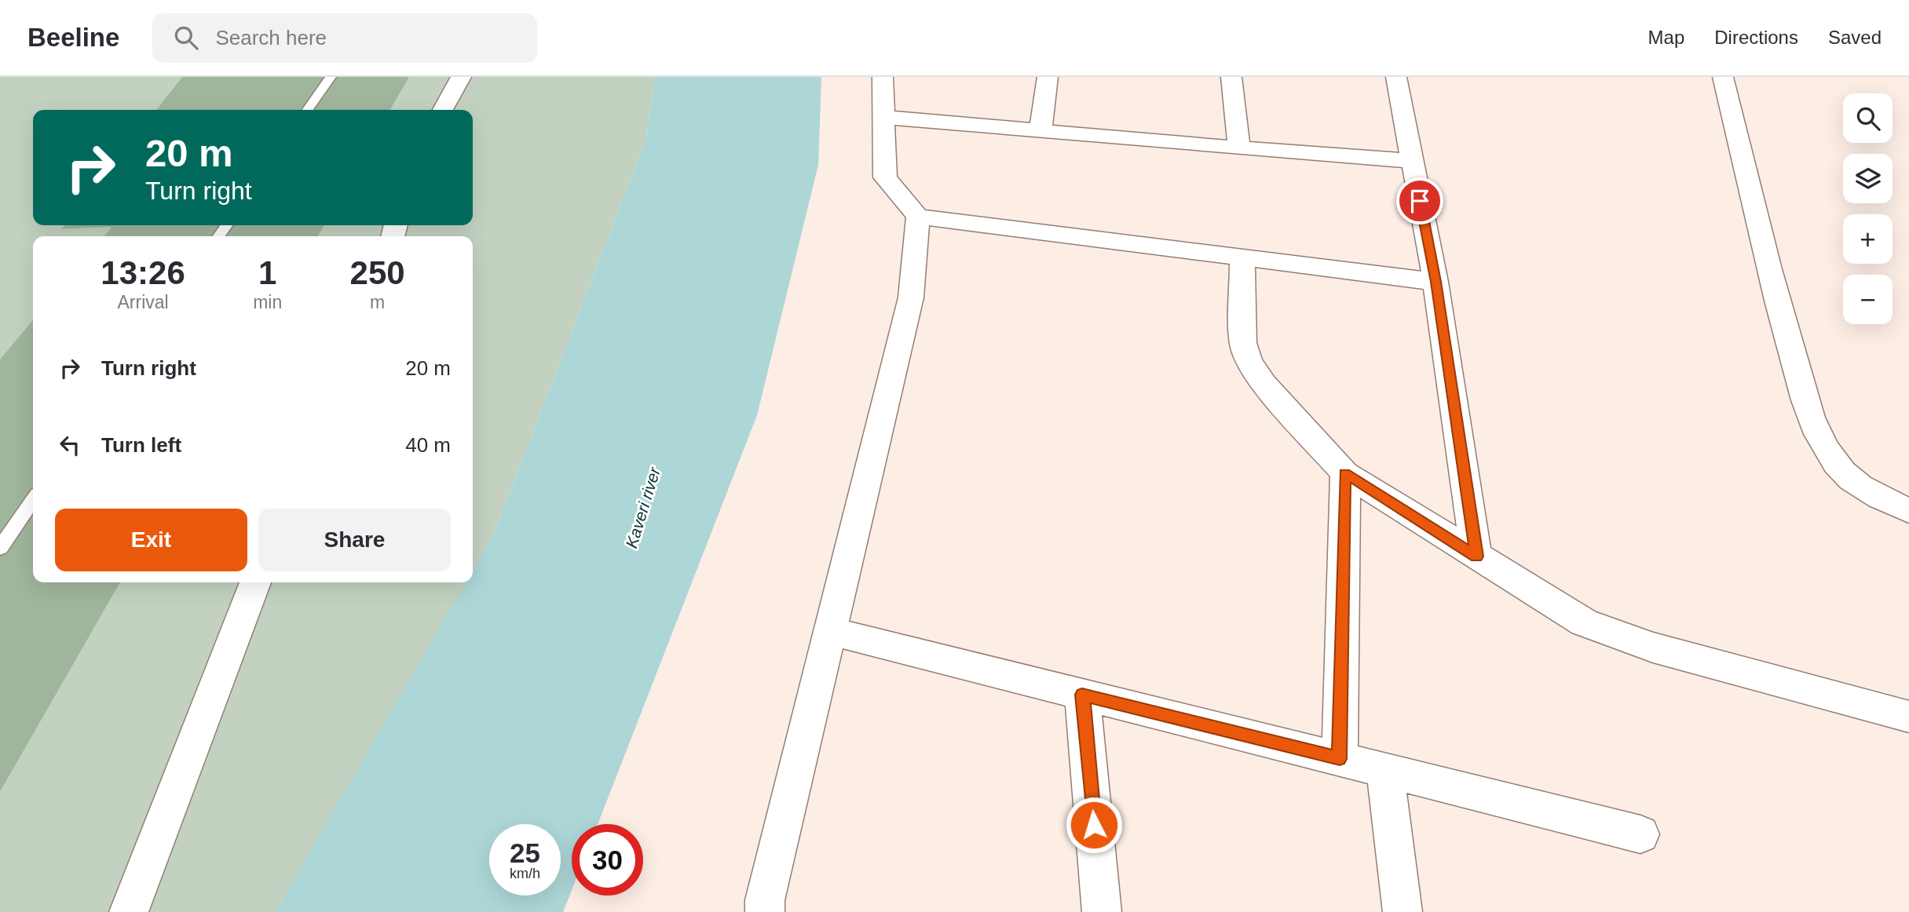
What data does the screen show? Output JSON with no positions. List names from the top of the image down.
{
  "water": ["Kaveri river"],
  "page": {
    "header": "Beeline",
    "search": "Search here",
    "nav": ["Map", "Directions", "Saved"],
    "map_buttons": ["+", "−"],
    "turn": ["20 m", "Turn right"],
    "eta": [
      "13:26",
      "Arrival",
      "1",
      "min",
      "250",
      "m"
    ],
    "list": [
      {
        "name": "Turn right",
        "value": "20 m"
      },
      {
        "name": "Turn left",
        "value": "40 m"
      }
    ],
    "buttons": ["Exit", "Share"],
    "speed": "25 km/h",
    "limit": "30"
  }
}
